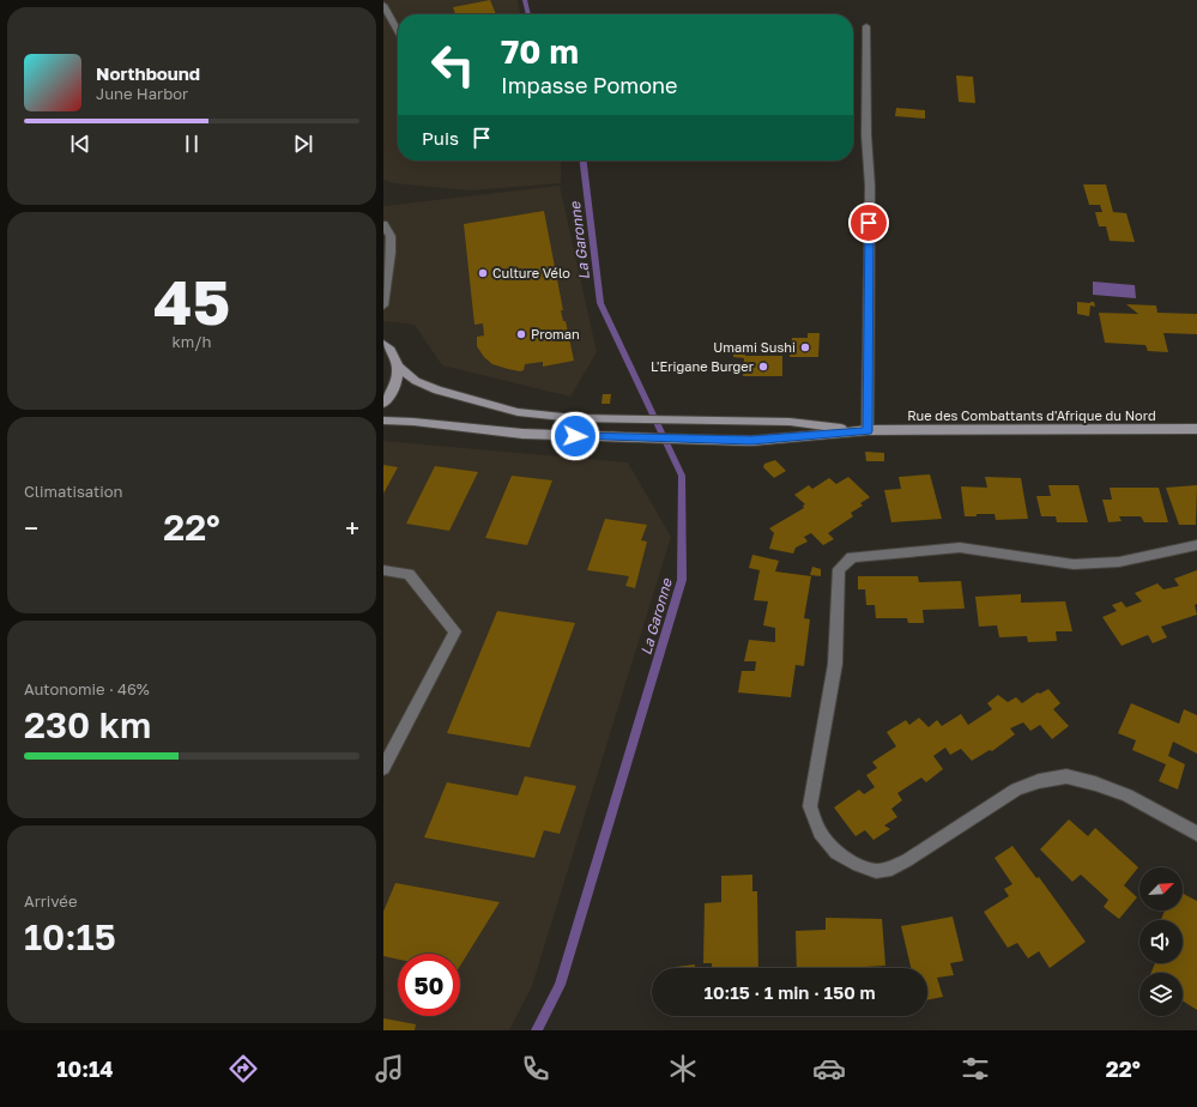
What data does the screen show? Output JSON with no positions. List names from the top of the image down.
{
  "streets": {
    "main road": ["Rue des Combattants d'Afrique du Nord"]
  },
  "water": ["La Garonne"],
  "places": [
    "Culture Vélo",
    "Proman",
    "Umami Sushi",
    "L'Erigane Burger"
  ],
  "north": "top right",
  "page": {
    "turn": ["70 m", "Impasse Pomone"],
    "song": ["Northbound", "June Harbor"],
    "then": "Puis",
    "tile": [
      ["45", "km/h"],
      "Climatisation",
      ["Autonomie · 46%", "230 km"],
      ["Arrivée", "10:15"]
    ],
    "heat": ["−", "22°", "+"],
    "limit": "50",
    "trip": "10:15 · 1 min · 150 m",
    "tabs": ["10:14", "22°"]
  }
}
